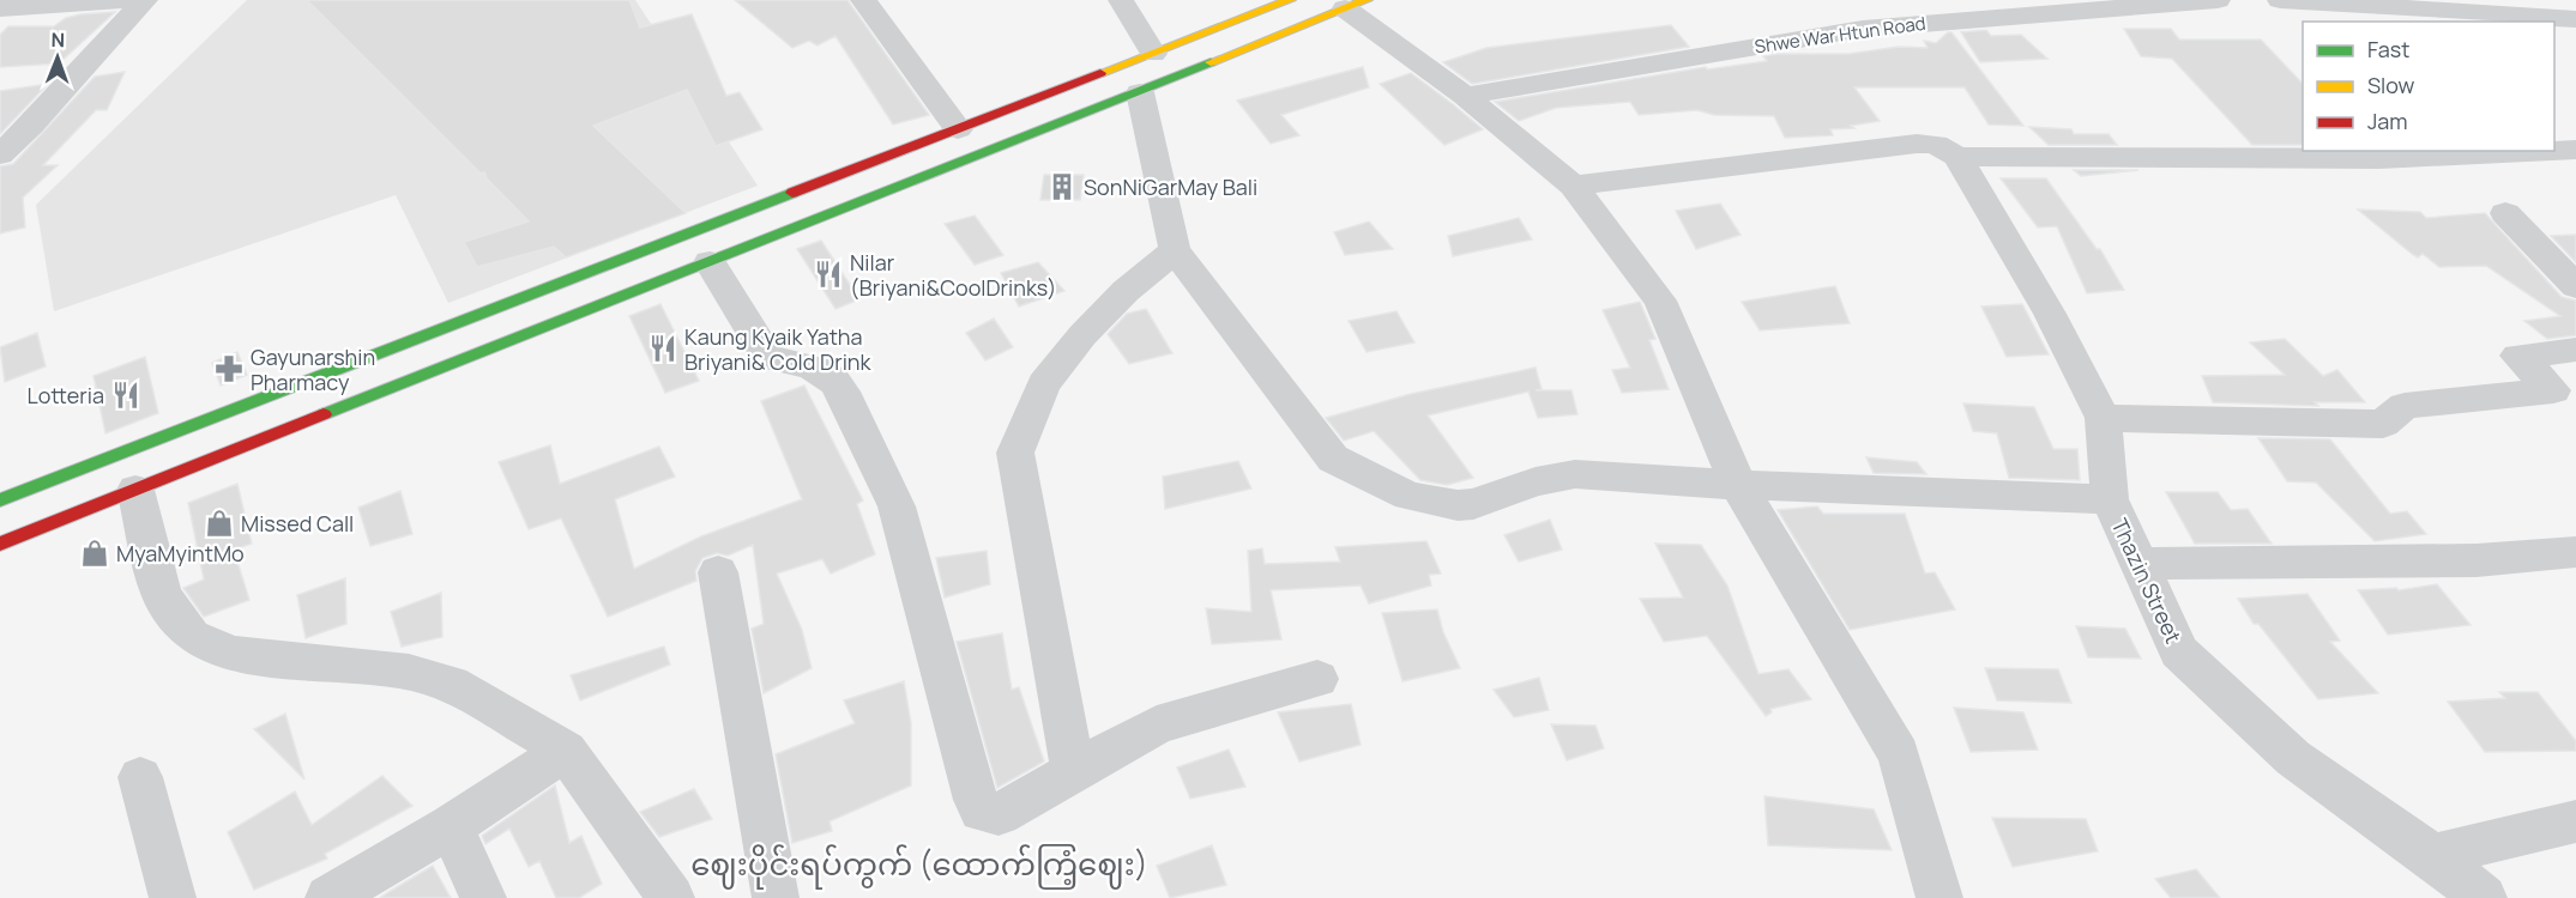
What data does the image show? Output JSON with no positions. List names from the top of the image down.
{
  "streets": {
    "street": ["Shwe War Htun Road", "Thazin Street"]
  },
  "districts": ["ဈေးပိုင်းရပ်ကွက် (ထောက်ကြံ့ဈေး)"],
  "places": {
    "building": ["SonNiGarMay Bali"],
    "restaurant": ["Nilar (Briyani&CoolDrinks)", "Kaung Kyaik Yatha Briyani& Cold Drink", "Lotteria"],
    "pharmacy": ["Gayunarshin Pharmacy"],
    "shop": ["Missed Call", "MyaMyintMo"]
  },
  "legend": ["Fast", "Slow", "Jam"],
  "north": "top"
}
